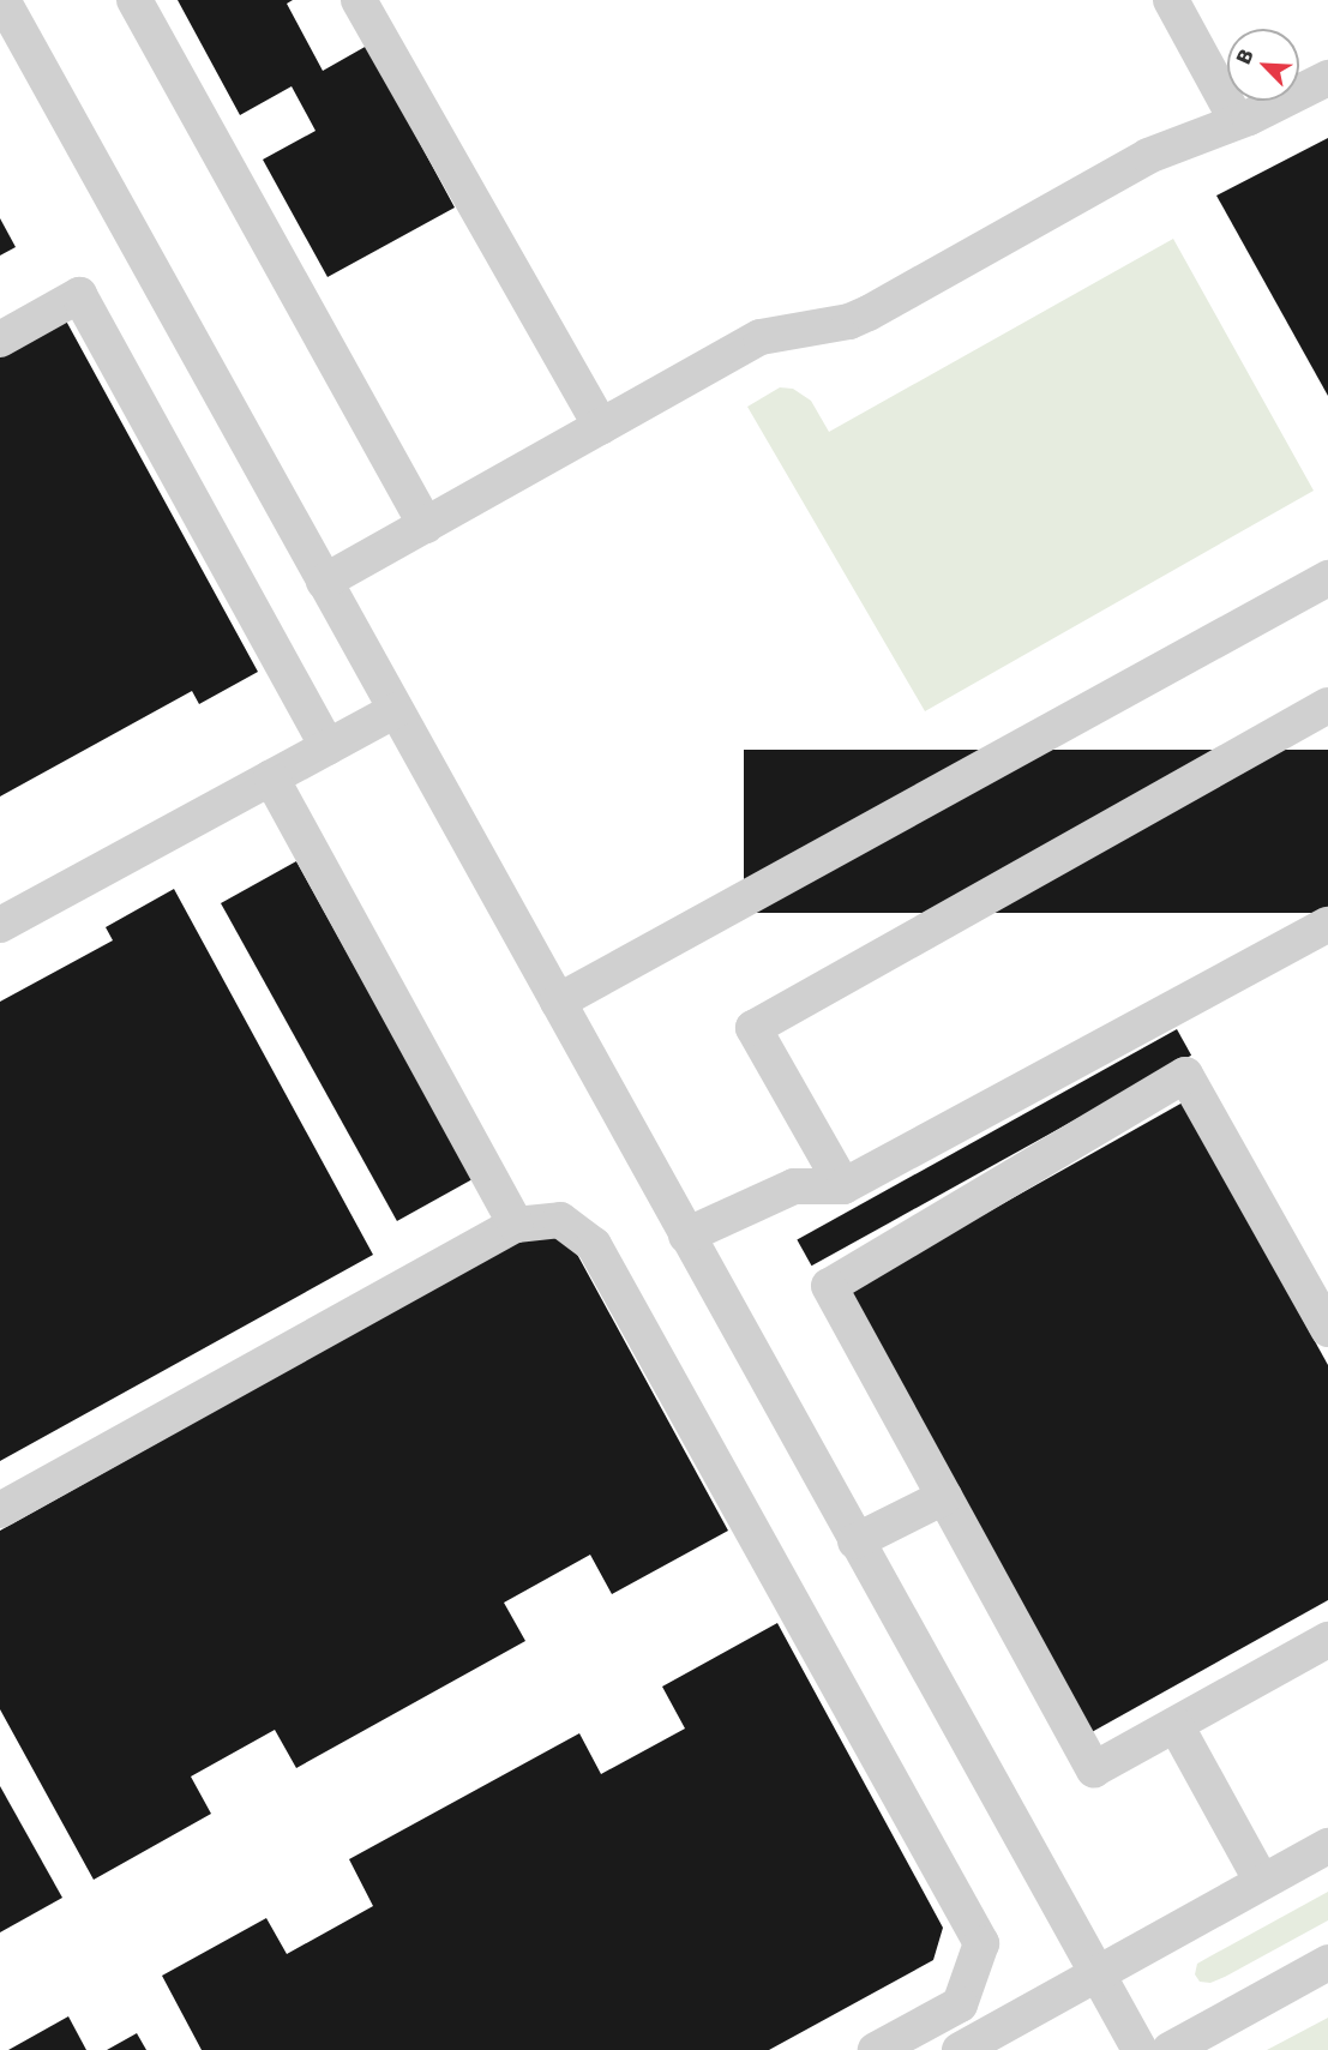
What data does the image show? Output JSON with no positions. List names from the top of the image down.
{
  "north": "top left"
}
